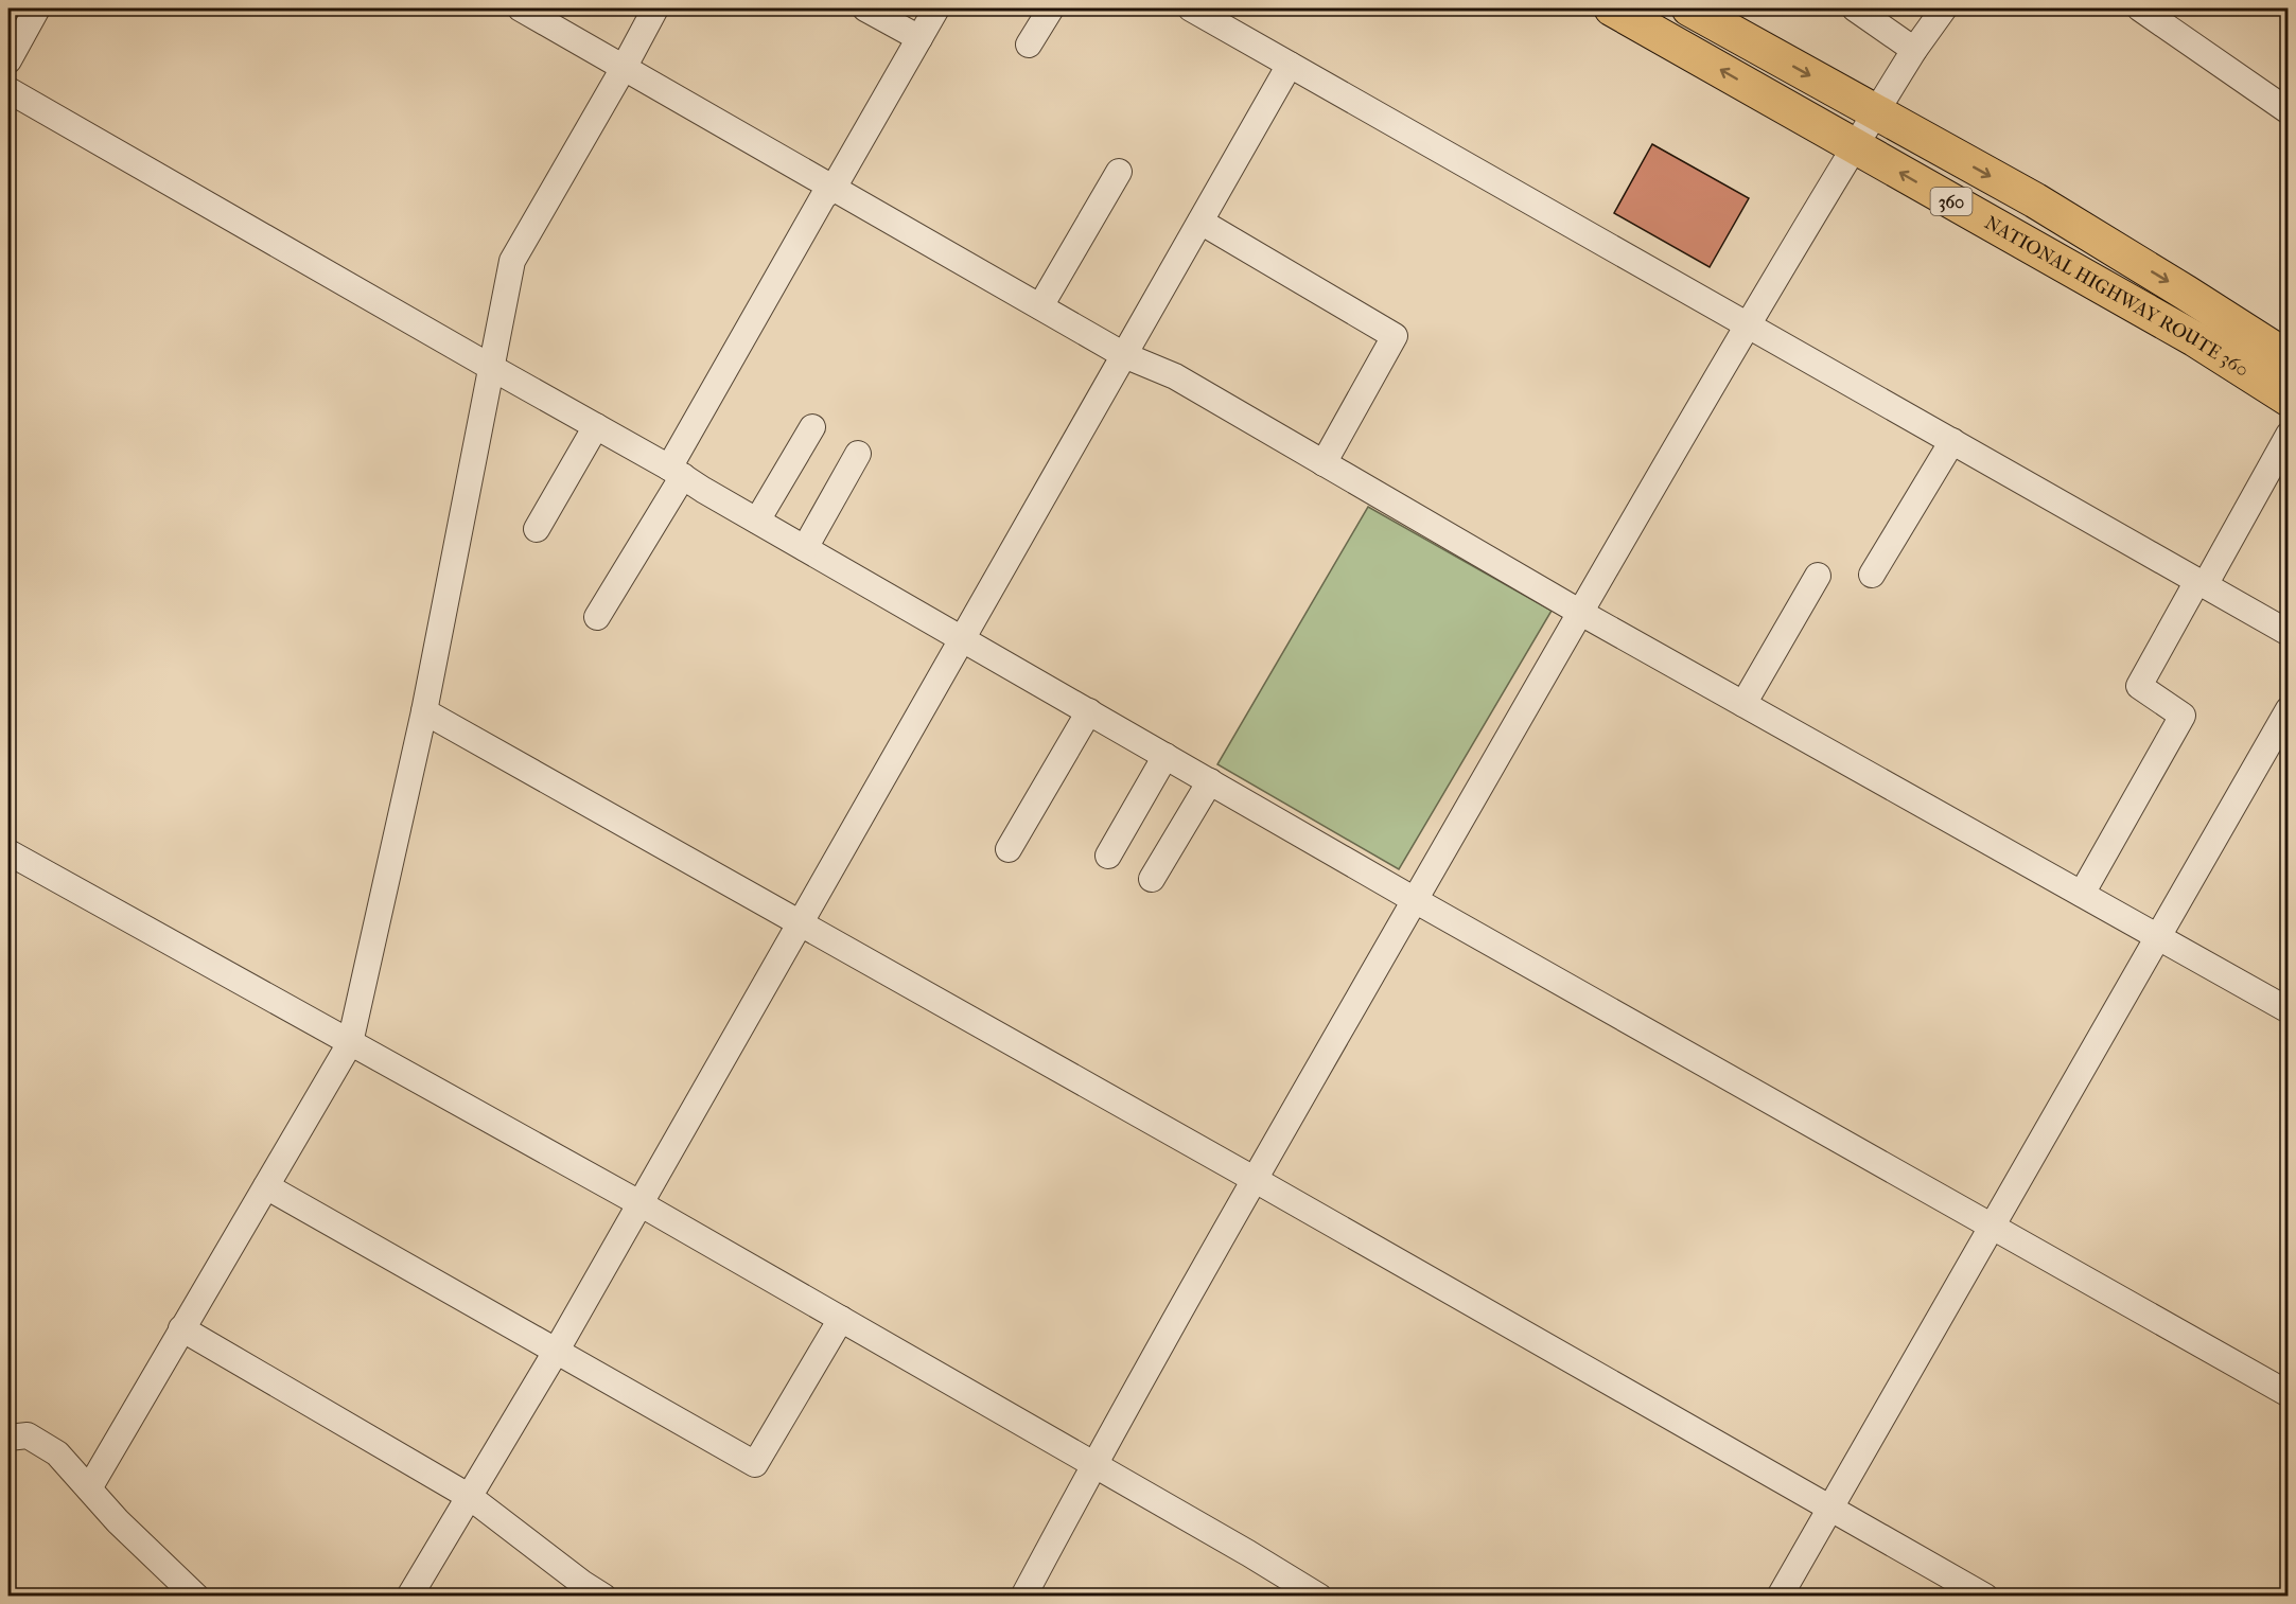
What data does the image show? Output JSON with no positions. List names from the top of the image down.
{
  "streets": {
    "highway": ["360", "NATIONAL HIGHWAY ROUTE 360"]
  }
}
